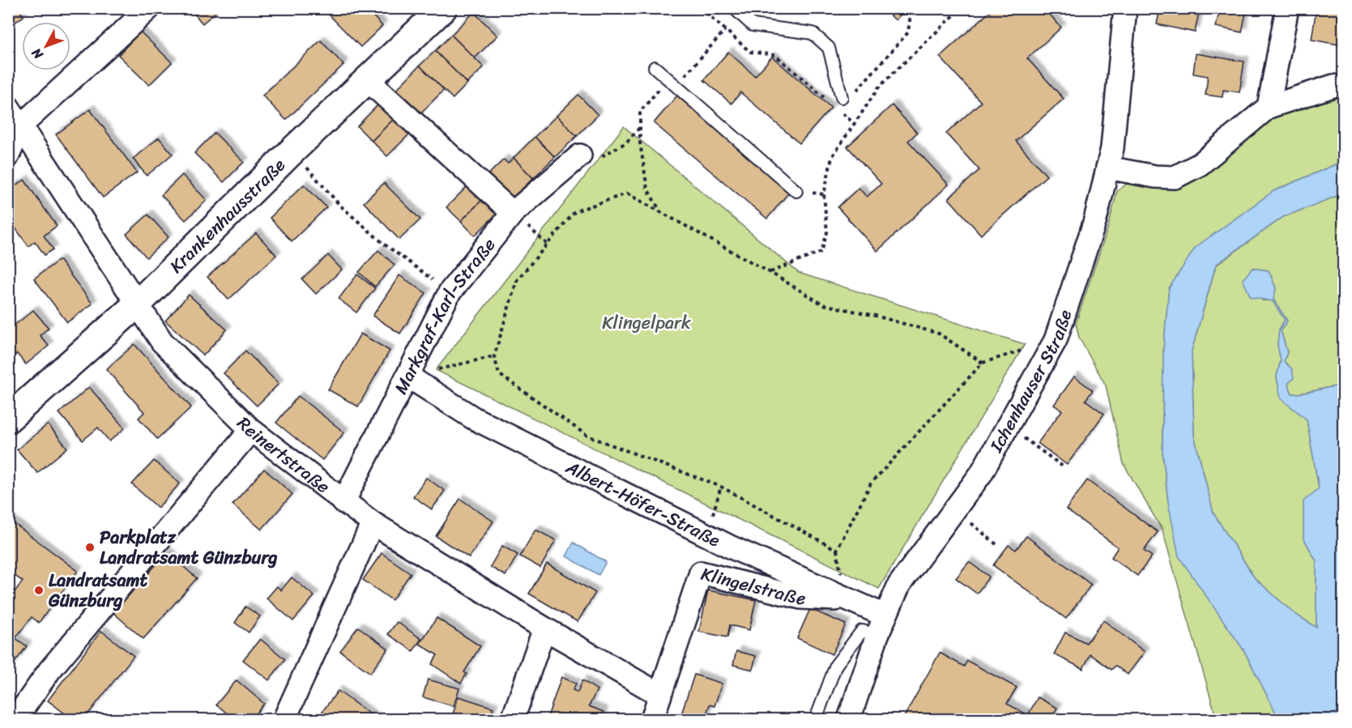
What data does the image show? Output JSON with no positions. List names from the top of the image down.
{
  "streets": {
    "street": [
      "Krankenhausstraße",
      "Markgraf-Karl-Straße",
      "Ichenhauser Straße",
      "Reinertstraße",
      "Albert-Höfer-Straße",
      "Klingelstraße"
    ]
  },
  "crossings": [
    ["Krankenhausstraße", "Reinertstraße"],
    ["Markgraf-Karl-Straße", "Reinertstraße"],
    ["Markgraf-Karl-Straße", "Albert-Höfer-Straße"],
    ["Ichenhauser Straße", "Albert-Höfer-Straße"],
    ["Reinertstraße", "Klingelstraße"],
    ["Albert-Höfer-Straße", "Klingelstraße"]
  ],
  "parks": ["Klingelpark"],
  "places": ["Parkplatz Landratsamt Günzburg", "Landratsamt Günzburg"],
  "north": "bottom left"
}
